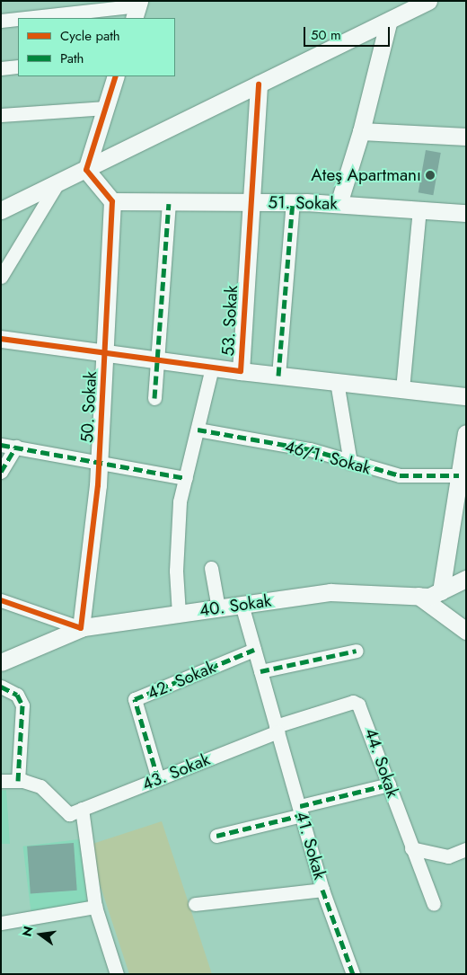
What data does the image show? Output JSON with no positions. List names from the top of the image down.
{
  "streets": {
    "street": [
      "51. Sokak",
      "53. Sokak",
      "50. Sokak",
      "46/1. Sokak",
      "40. Sokak",
      "42. Sokak",
      "44. Sokak",
      "43. Sokak",
      "41. Sokak"
    ]
  },
  "crossings": [
    ["51. Sokak", "53. Sokak"],
    ["51. Sokak", "50. Sokak"],
    ["53. Sokak", "50. Sokak"],
    ["50. Sokak", "40. Sokak"],
    ["40. Sokak", "41. Sokak"],
    ["42. Sokak", "43. Sokak"],
    ["42. Sokak", "41. Sokak"],
    ["44. Sokak", "43. Sokak"],
    ["44. Sokak", "41. Sokak"],
    ["43. Sokak", "41. Sokak"]
  ],
  "places": ["Ateş Apartmanı"],
  "legend": ["Cycle path", "Path"],
  "scale_bar": "50 m",
  "north": "left"
}
